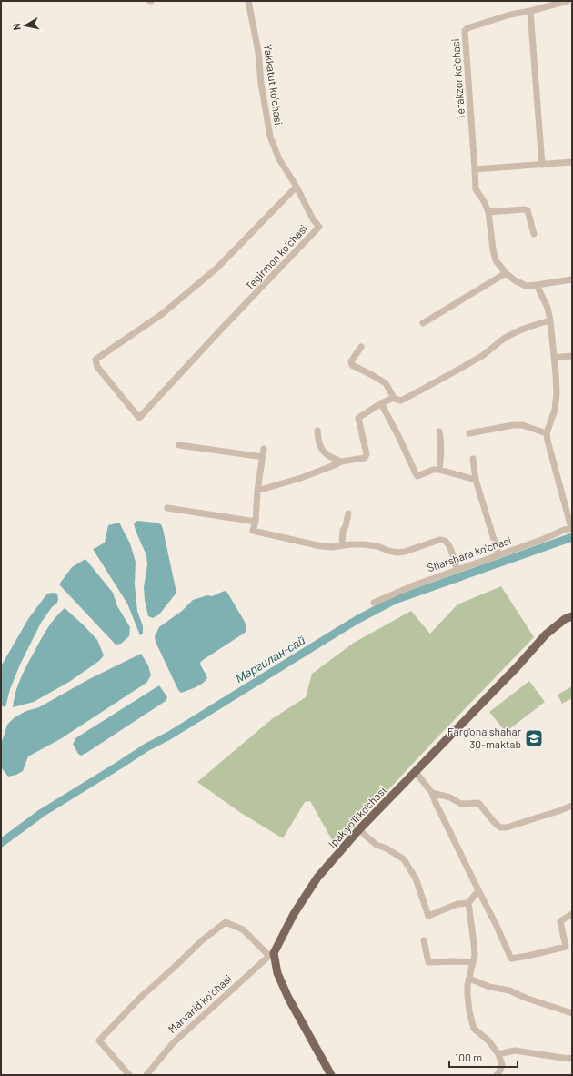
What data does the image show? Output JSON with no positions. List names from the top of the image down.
{
  "streets": {
    "main road": ["Ipak yo'li ko'chasi"],
    "street": [
      "Terakzor koʻchasi",
      "Yakkatut koʻchasi",
      "Tegirmon koʻchasi",
      "Sharshara koʻchasi",
      "Marvarid koʻchasi"
    ]
  },
  "crossings": [
    ["Yakkatut koʻchasi", "Tegirmon koʻchasi"],
    ["Ipak yo'li ko'chasi", "Marvarid koʻchasi"]
  ],
  "water": ["Маргилан-сай"],
  "places": {
    "school or university": ["Farg'ona shahar 30-maktab"]
  },
  "scale_bar": "100 m",
  "north": "left"
}
